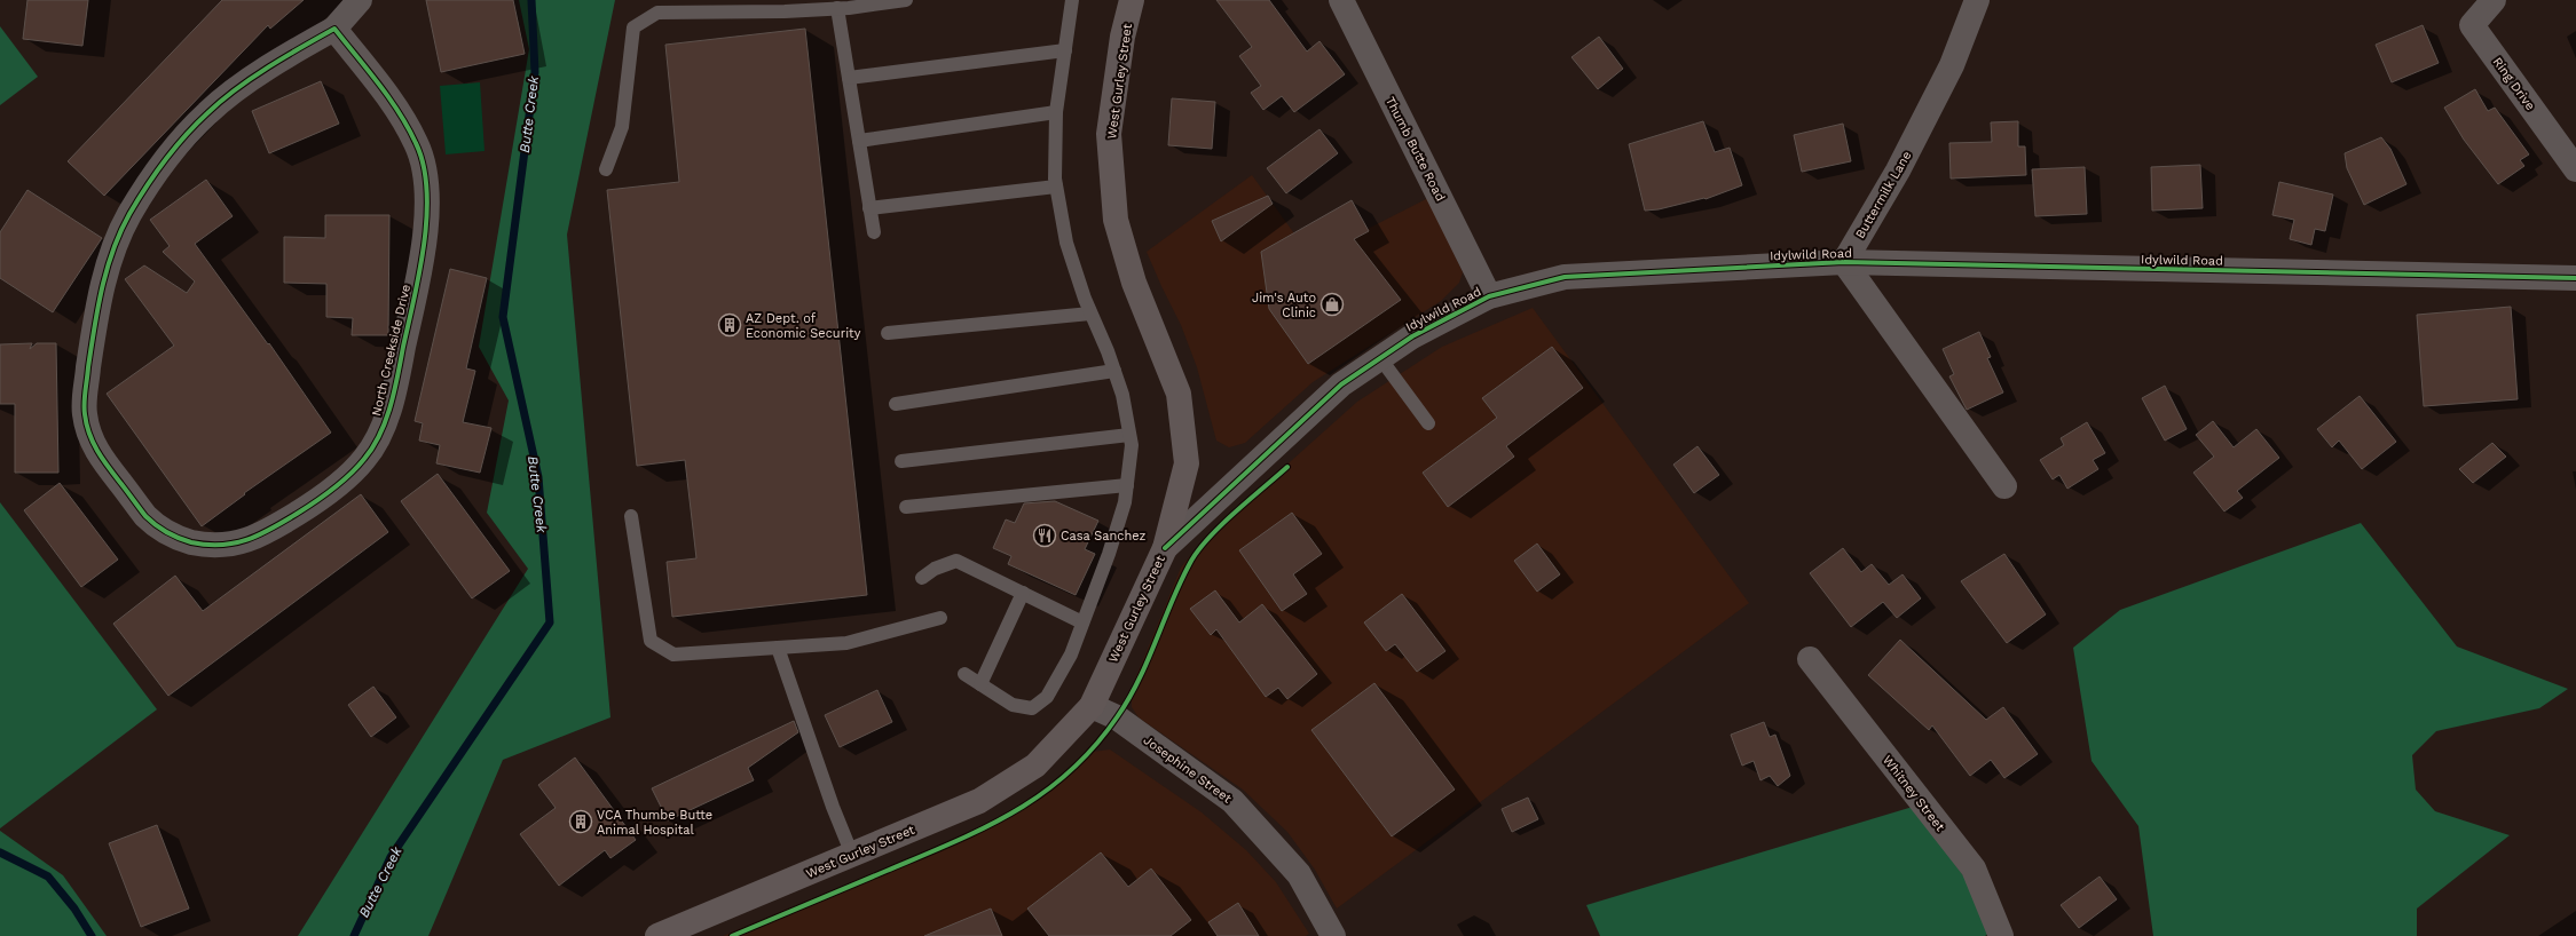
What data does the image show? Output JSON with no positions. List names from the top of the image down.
{
  "streets": {
    "main road": ["West Gurley Street"],
    "street": [
      "Ring Drive",
      "Thumb Butte Road",
      "Buttermilk Lane",
      "Idylwild Road",
      "North Creekside Drive",
      "Josephine Street",
      "Whitney Street"
    ]
  },
  "crossings": [
    ["West Gurley Street", "Idylwild Road"],
    ["West Gurley Street", "Josephine Street"],
    ["Thumb Butte Road", "Idylwild Road"],
    ["Buttermilk Lane", "Idylwild Road"]
  ],
  "water": ["Butte Creek"],
  "places": {
    "shop": ["Jim's Auto Clinic"],
    "building": ["AZ Dept. of Economic Security", "VCA Thumbe Butte Animal Hospital"],
    "restaurant": ["Casa Sanchez"]
  }
}
